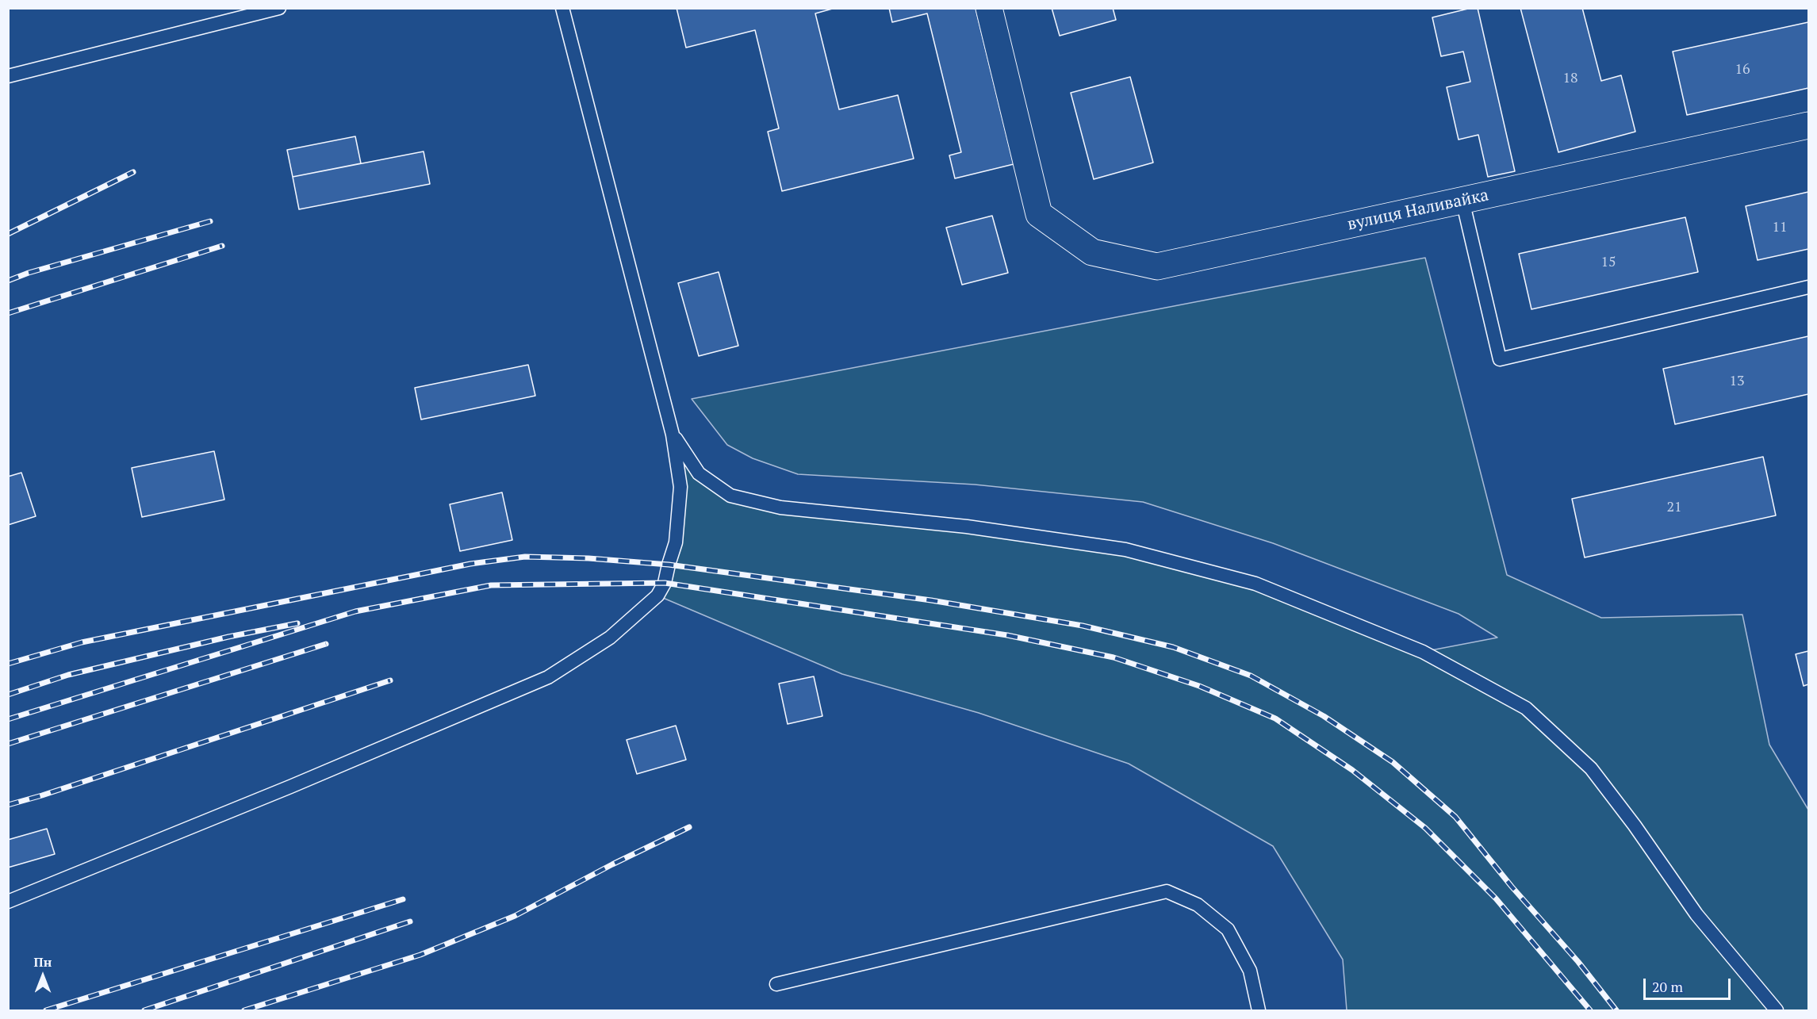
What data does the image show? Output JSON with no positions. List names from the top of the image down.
{
  "streets": {
    "street": ["вулиця Наливайка"]
  },
  "house_numbers": [
    "16",
    "18",
    "11",
    "15",
    "13",
    "21"
  ],
  "scale_bar": "20 m",
  "north": "top"
}
